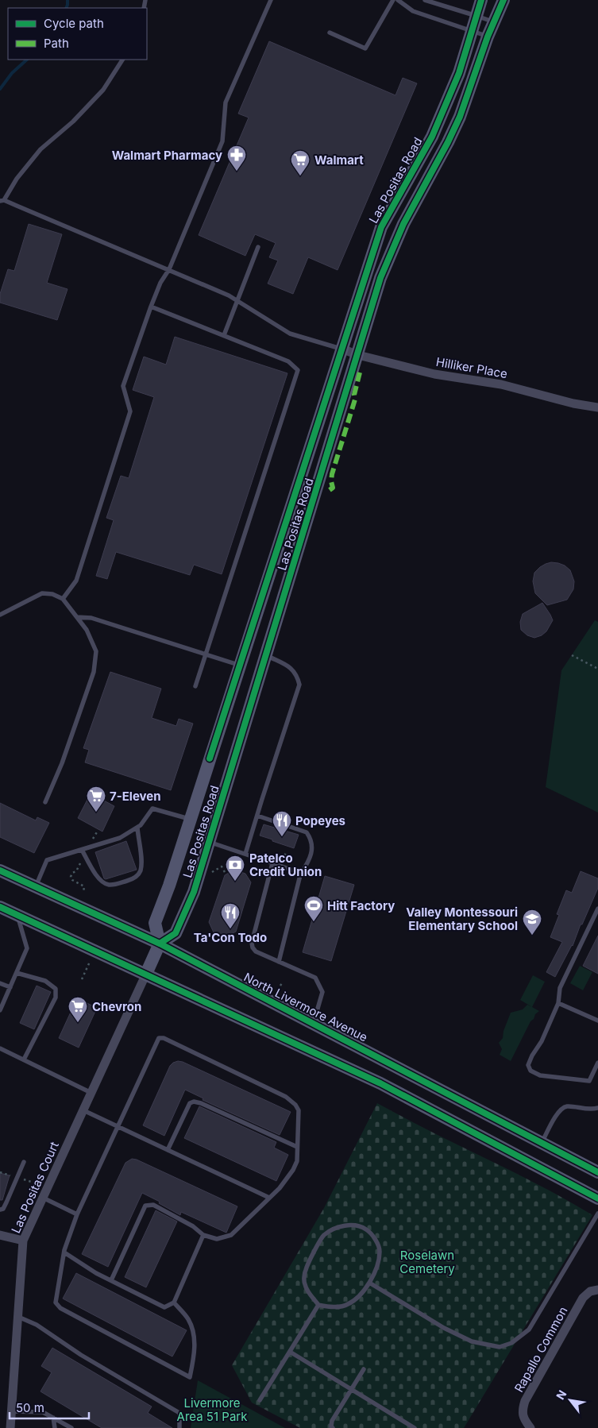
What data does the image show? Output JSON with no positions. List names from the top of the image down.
{
  "streets": {
    "main road": ["Las Positas Road", "North Livermore Avenue"],
    "street": ["Hilliker Place", "Las Positas Court", "Rapallo Common"]
  },
  "crossings": [
    ["Las Positas Road", "Hilliker Place"],
    ["Las Positas Road", "North Livermore Avenue"]
  ],
  "parks": ["Roselawn Cemetery", "Livermore Area 51 Park"],
  "places": {
    "pharmacy": ["Walmart Pharmacy"],
    "supermarket": ["Walmart", "7-Eleven", "Chevron"],
    "restaurant": ["Popeyes", "Ta'Con Todo"],
    "bank": ["Patelco Credit Union"],
    "sports": ["Hitt Factory"],
    "school or university": ["Valley Montessouri Elementary School"]
  },
  "legend": ["Cycle path", "Path"],
  "scale_bar": "50 m",
  "north": "top left"
}
